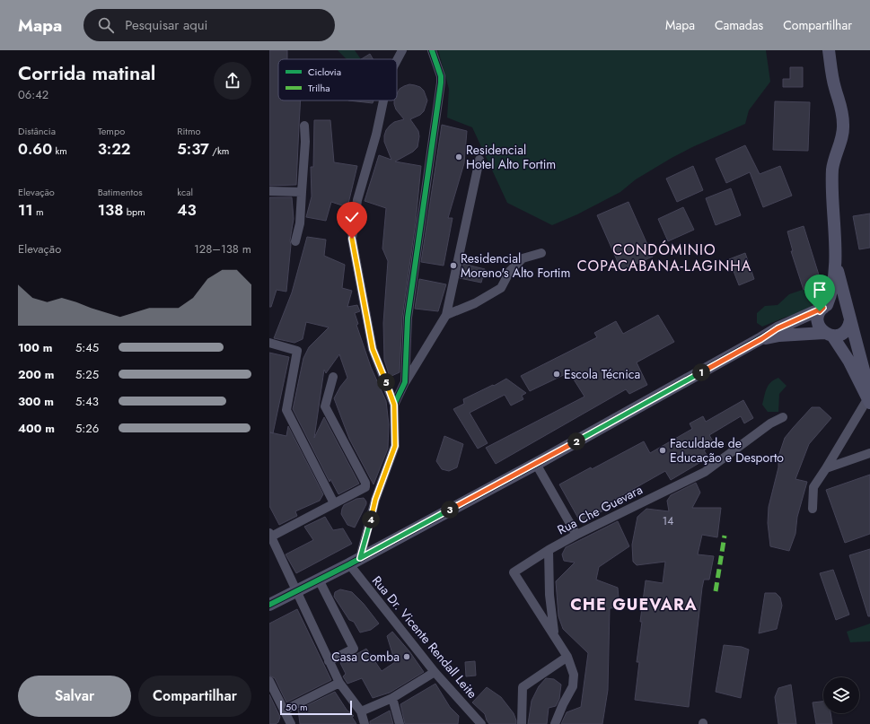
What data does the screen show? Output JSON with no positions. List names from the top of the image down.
{
  "streets": {
    "street": ["Rua Che Guevara", "Rua Dr. Vicente Rendall Leite"]
  },
  "districts": ["CONDÓMINIO COPACABANA-LAGINHA", "CHE GUEVARA"],
  "places": [
    "Residencial Hotel Alto Fortim",
    "Residencial Moreno's Alto Fortim",
    "Escola Técnica",
    "Faculdade de Educação e Desporto",
    "Casa Comba"
  ],
  "house_numbers": ["14"],
  "legend": ["Ciclovia", "Trilha"],
  "scale_bar": "50 m",
  "page": {
    "header": "Mapa",
    "search": "Pesquisar aqui",
    "nav": ["Mapa", "Camadas", "Compartilhar"],
    "heading": ["Corrida matinal", "06:42"],
    "stats": [
      ["Distância", "0.60 km"],
      ["Tempo", "3:22"],
      ["Ritmo", "5:37 /km"],
      ["Elevação", "11 m"],
      ["Batimentos", "138 bpm"],
      ["kcal", "43"]
    ],
    "chart": ["Elevação", "128–138 m"],
    "list": [
      {
        "name": "100 m",
        "note": "5:45"
      },
      {
        "name": "200 m",
        "note": "5:25"
      },
      {
        "name": "300 m",
        "note": "5:43"
      },
      {
        "name": "400 m",
        "note": "5:26"
      }
    ],
    "pins": [
      "1",
      "5",
      "2",
      "3",
      "4"
    ],
    "buttons": ["Salvar", "Compartilhar"],
    "scale": "50 m"
  }
}
